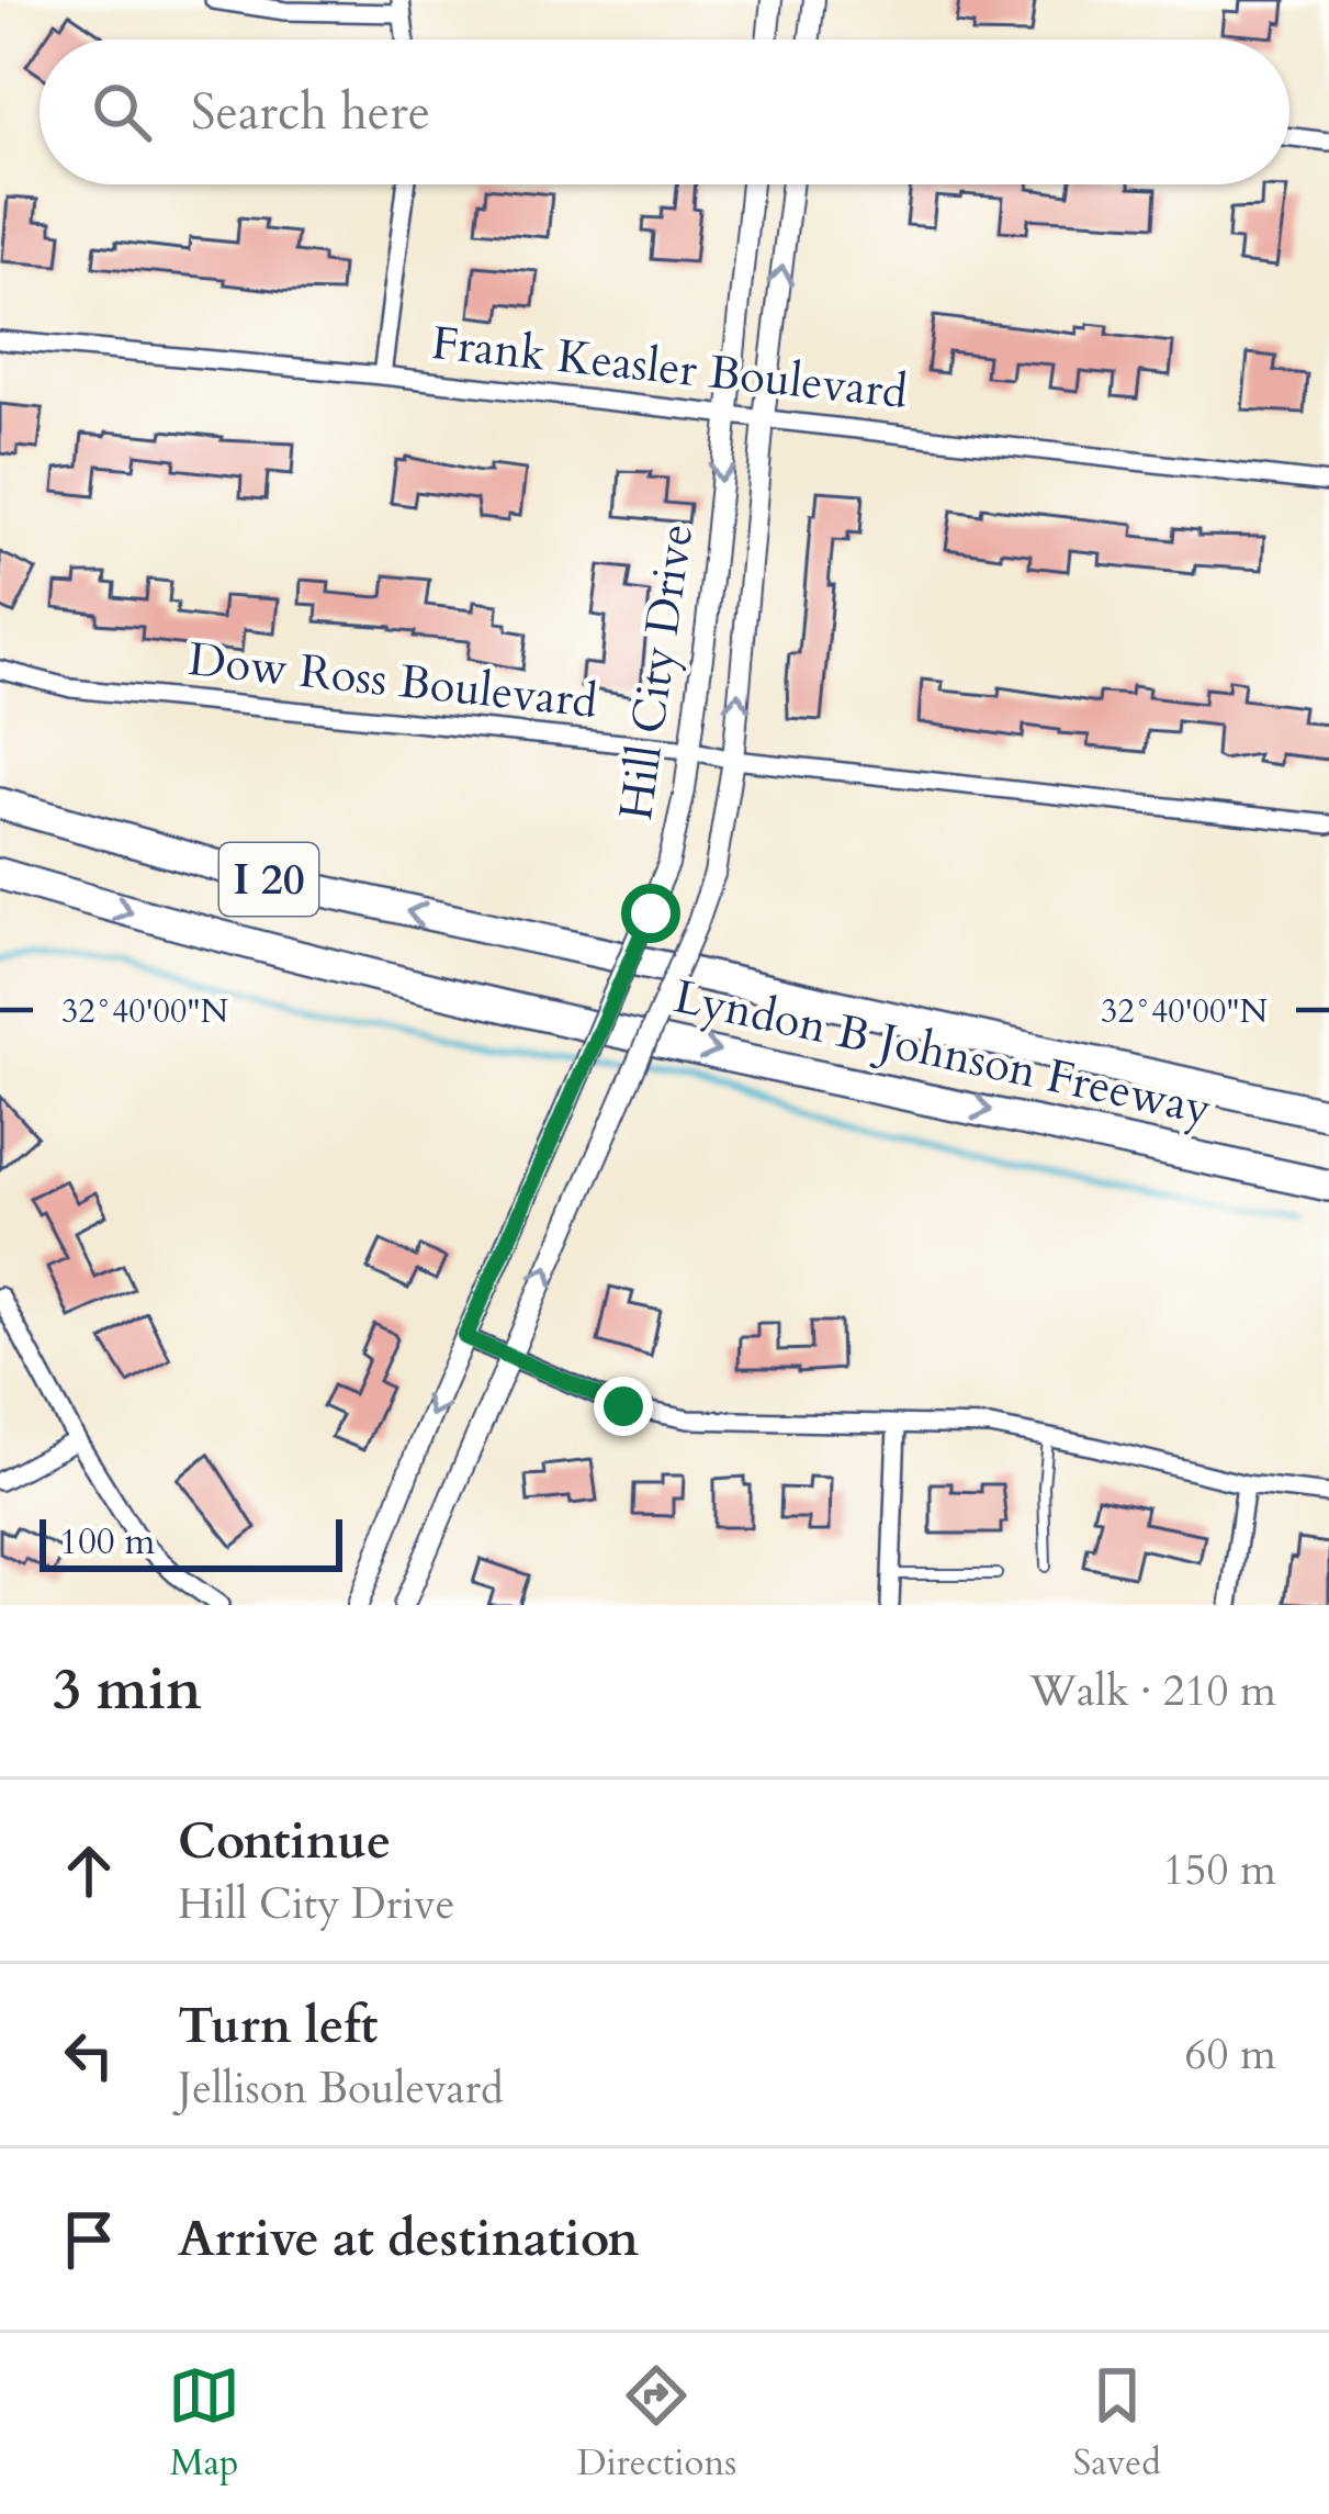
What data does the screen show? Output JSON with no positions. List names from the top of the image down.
{
  "streets": {
    "highway": ["I 20", "Lyndon B Johnson Freeway"],
    "street": ["Frank Keasler Boulevard", "Hill City Drive", "Dow Ross Boulevard"]
  },
  "crossings": [
    ["Frank Keasler Boulevard", "Hill City Drive"],
    ["Hill City Drive", "Dow Ross Boulevard"]
  ],
  "scale_bar": "100 m",
  "page": {
    "search": "Search here",
    "scale": "100 m",
    "heading": ["3 min", "Walk · 210 m"],
    "list": [
      ["Continue", "Hill City Drive", "150 m"],
      ["Turn left", "Jellison Boulevard", "60 m"],
      "Arrive at destination"
    ],
    "nav": ["Map", "Directions", "Saved"]
  },
  "coordinates": ["32°40'00\"N"]
}
